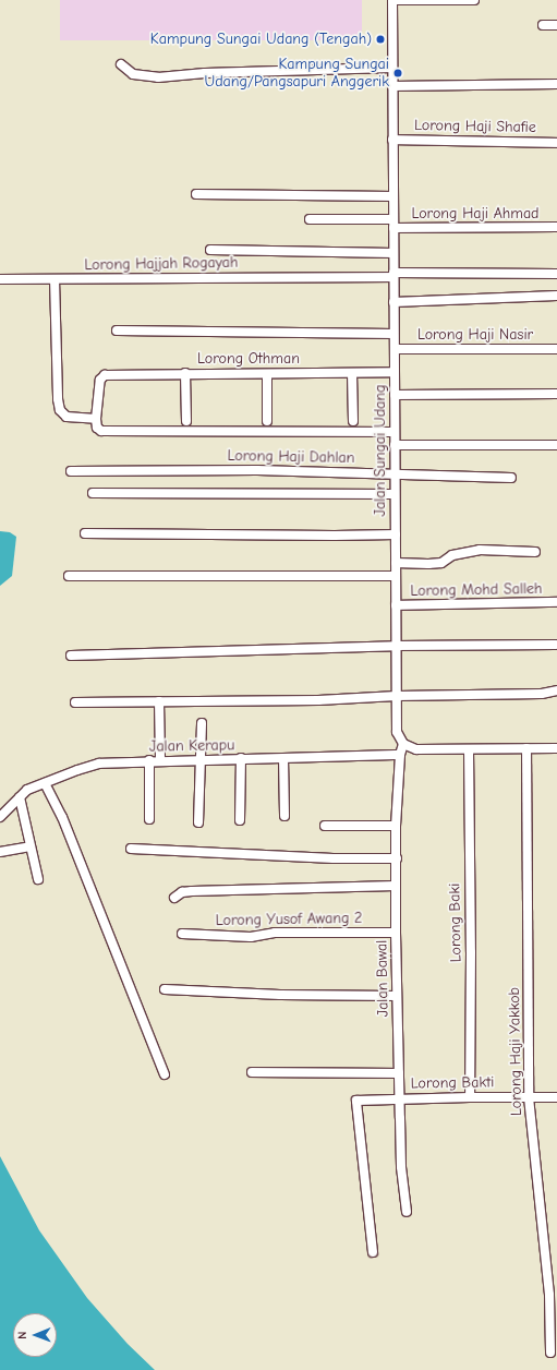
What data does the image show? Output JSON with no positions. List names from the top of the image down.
{
  "streets": {
    "street": [
      "Lorong Haji Shafie",
      "Lorong Haji Ahmad",
      "Lorong Hajjah Rogayah",
      "Lorong Haji Nasir",
      "Lorong Othman",
      "Jalan Sungai Udang",
      "Lorong Haji Dahlan",
      "Lorong Mohd Salleh",
      "Jalan Kerapu",
      "Lorong Yusof Awang 2",
      "Lorong Baki",
      "Jalan Bawal",
      "Lorong Haji Yakkob",
      "Lorong Bakti"
    ]
  },
  "crossings": [
    ["Lorong Haji Shafie", "Jalan Sungai Udang"],
    ["Lorong Haji Ahmad", "Jalan Sungai Udang"],
    ["Lorong Hajjah Rogayah", "Jalan Sungai Udang"],
    ["Lorong Haji Nasir", "Jalan Sungai Udang"],
    ["Lorong Othman", "Jalan Sungai Udang"],
    ["Jalan Sungai Udang", "Lorong Haji Dahlan"],
    ["Jalan Sungai Udang", "Lorong Mohd Salleh"],
    ["Jalan Sungai Udang", "Jalan Bawal"],
    ["Jalan Kerapu", "Jalan Bawal"],
    ["Lorong Yusof Awang 2", "Jalan Bawal"],
    ["Lorong Baki", "Lorong Bakti"],
    ["Jalan Bawal", "Lorong Bakti"],
    ["Lorong Haji Yakkob", "Lorong Bakti"]
  ],
  "places": ["Kampung Sungai Udang (Tengah)", "Kampung Sungai Udang/Pangsapuri Anggerik"],
  "north": "left"
}
